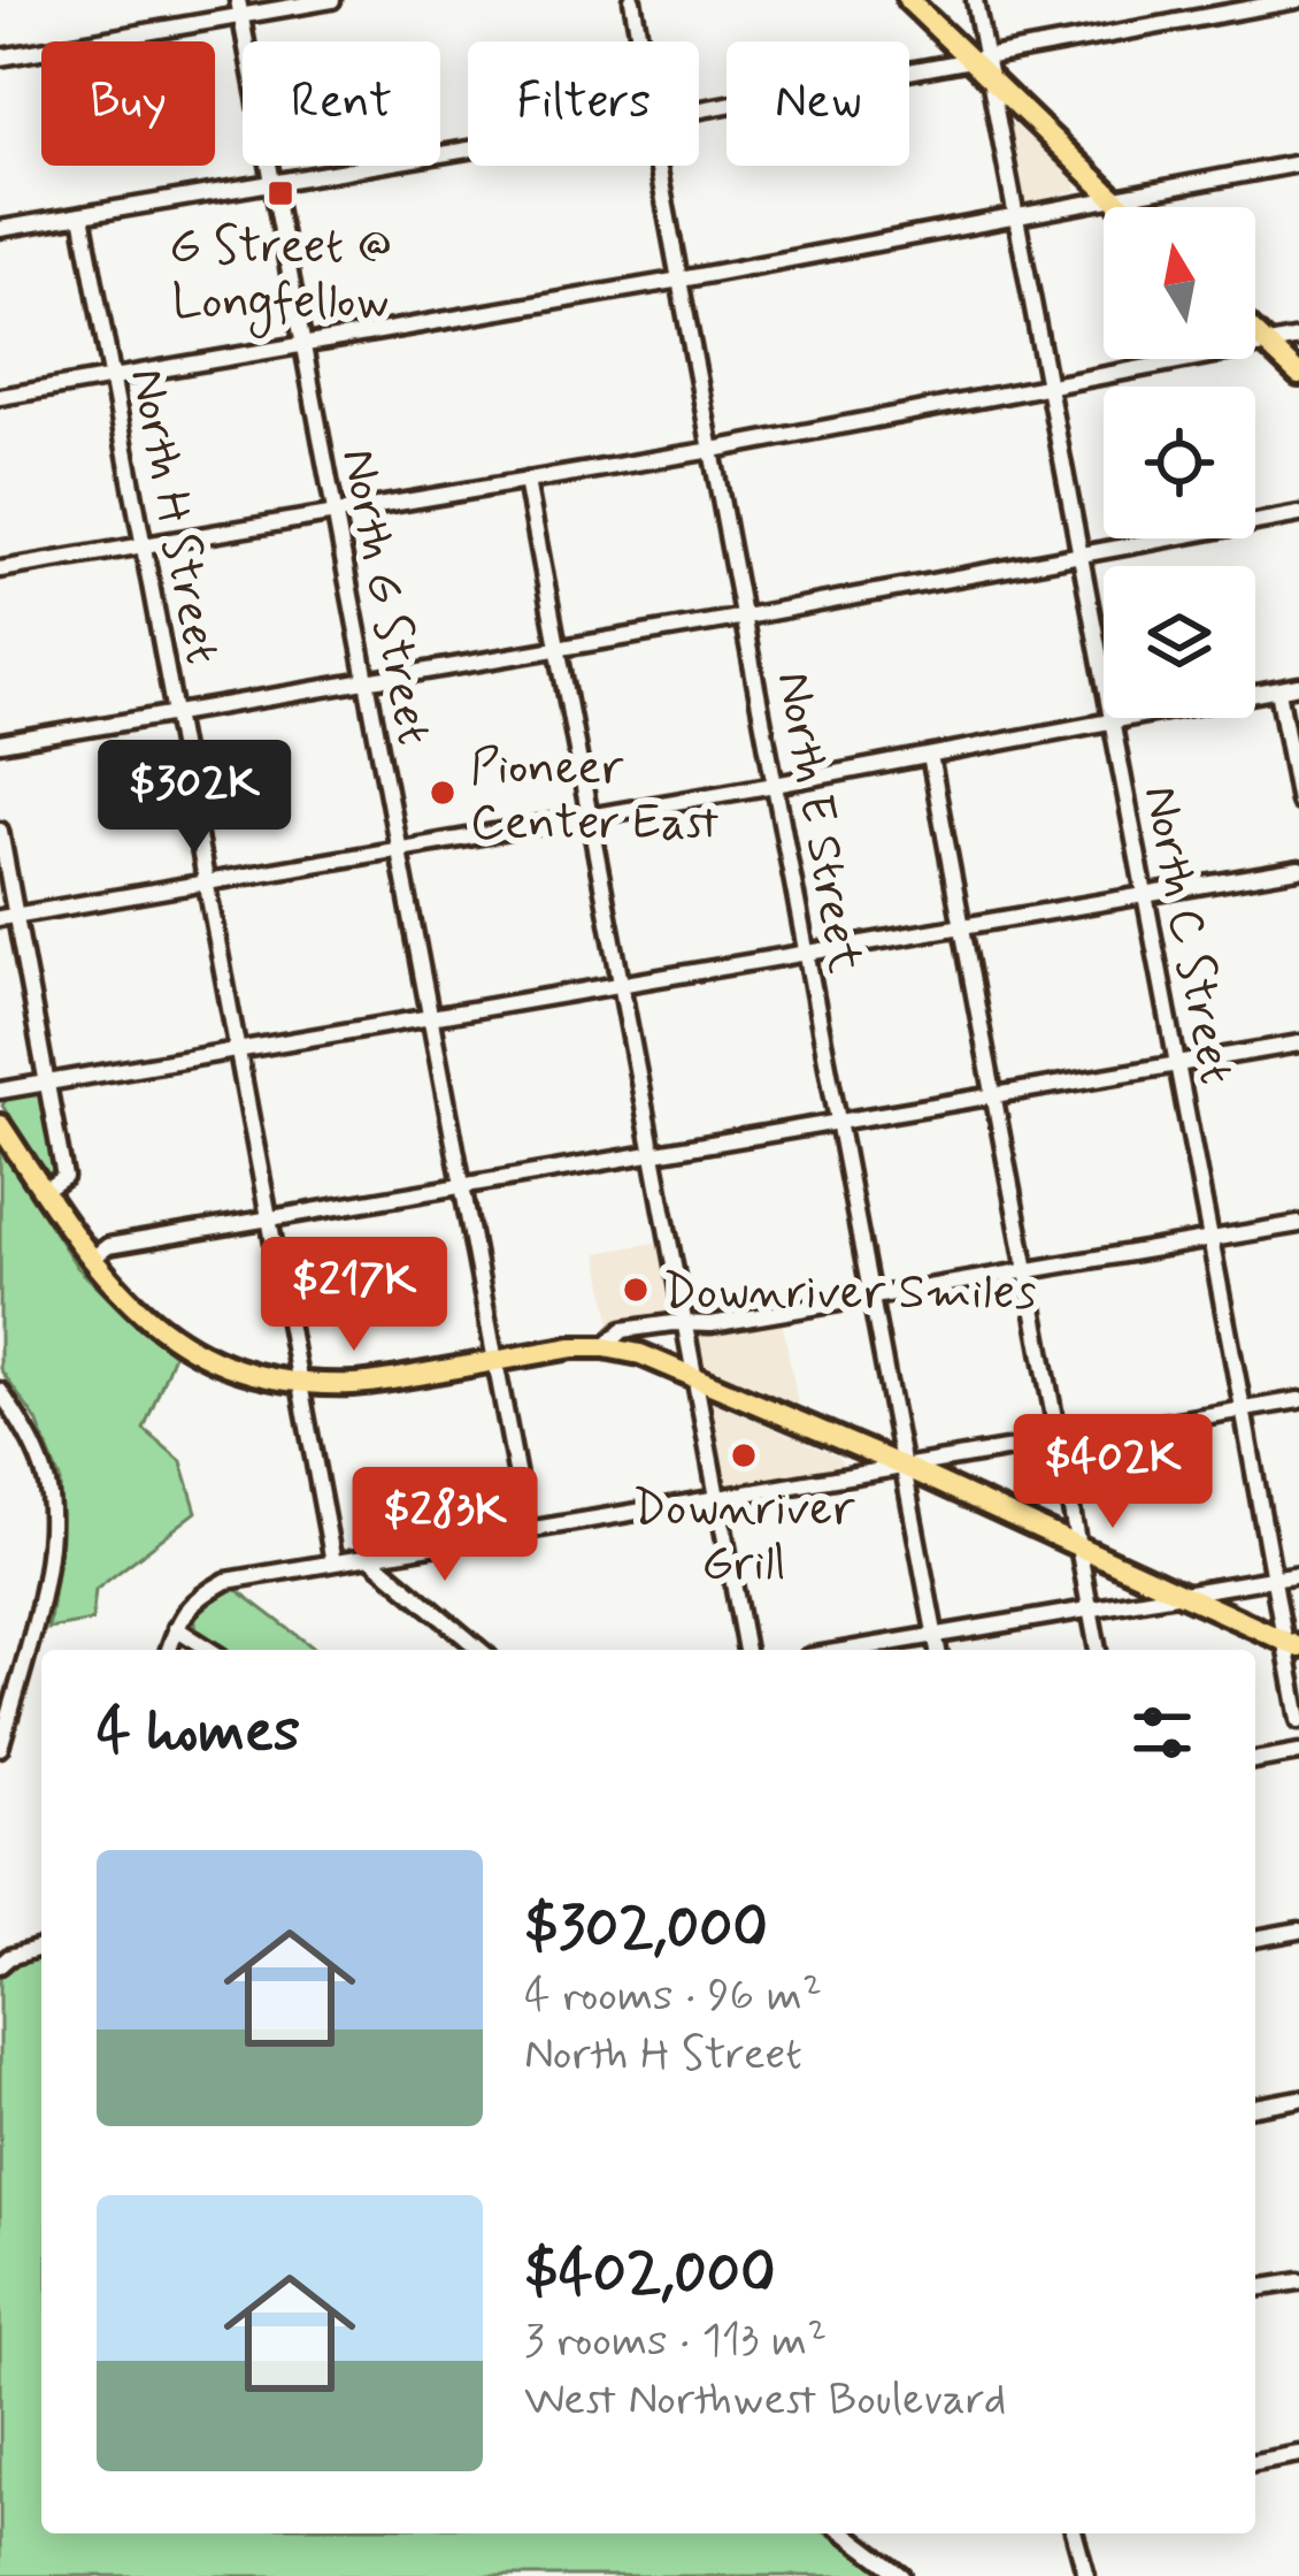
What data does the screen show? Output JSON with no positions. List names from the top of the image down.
{
  "streets": {
    "street": [
      "North H Street",
      "North G Street",
      "North E Street",
      "North C Street"
    ]
  },
  "places": {
    "transit": ["G Street @ Longfellow"],
    "other": ["Pioneer Center East", "Downriver Smiles", "Downriver Grill"]
  },
  "north": "top",
  "page": {
    "chip": [
      "Buy",
      "Rent",
      "Filters",
      "New"
    ],
    "price": [
      "$302K",
      "$217K",
      "$402K",
      "$283K"
    ],
    "heading": "4 homes",
    "list": [
      {
        "name": "$302,000",
        "note": "4 rooms · 96 m² · North H Street"
      },
      {
        "name": "$402,000",
        "note": "3 rooms · 113 m² · West Northwest Boulevard"
      }
    ]
  }
}
